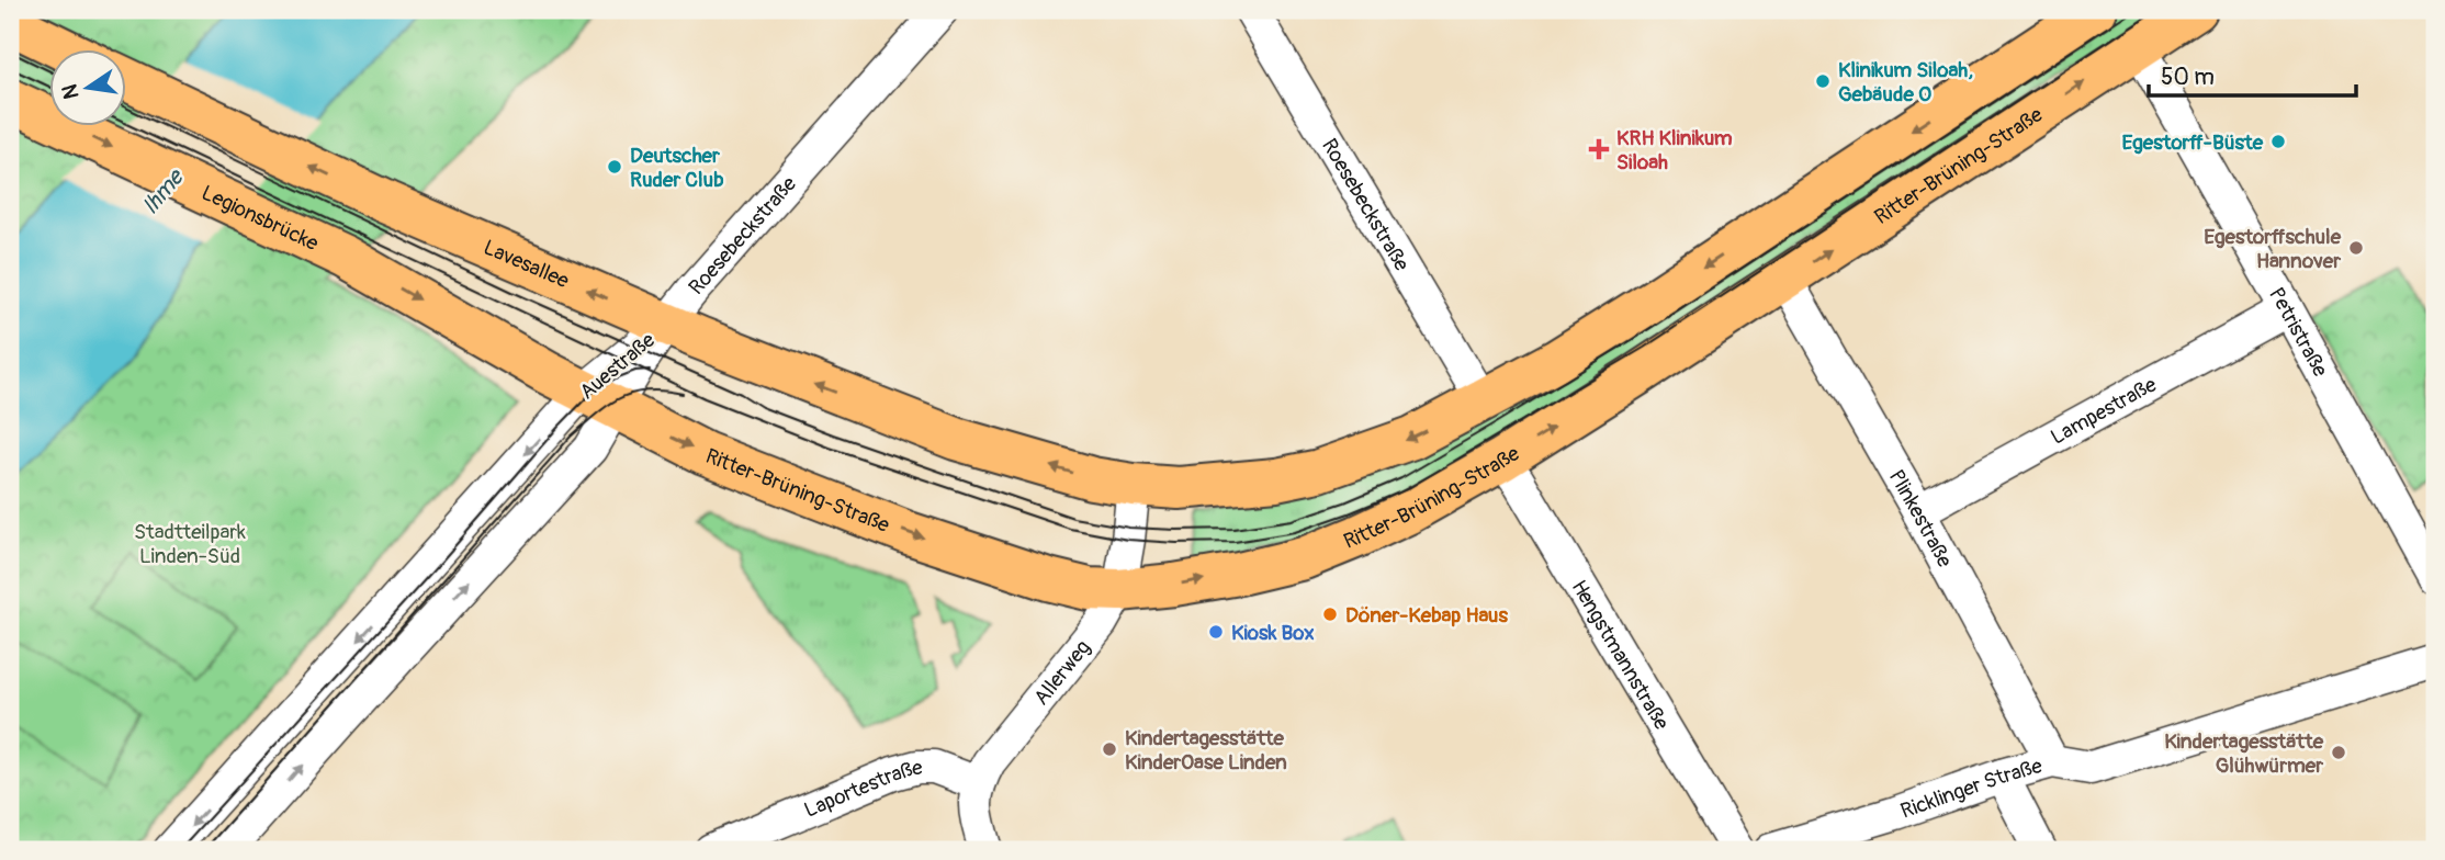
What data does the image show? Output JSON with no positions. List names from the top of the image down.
{
  "streets": {
    "main road": ["Ritter-Brüning-Straße", "Legionsbrücke", "Lavesallee"],
    "street": [
      "Roesebeckstraße",
      "Petristraße",
      "Auestraße",
      "Lampestraße",
      "Plinkestraße",
      "Hengstmannstraße",
      "Allerweg",
      "Ricklinger Straße",
      "Laportestraße"
    ]
  },
  "crossings": [
    ["Ritter-Brüning-Straße", "Legionsbrücke"],
    ["Ritter-Brüning-Straße", "Petristraße"],
    ["Ritter-Brüning-Straße", "Auestraße"],
    ["Ritter-Brüning-Straße", "Plinkestraße"],
    ["Ritter-Brüning-Straße", "Hengstmannstraße"],
    ["Ritter-Brüning-Straße", "Allerweg"],
    ["Roesebeckstraße", "Lavesallee"],
    ["Roesebeckstraße", "Auestraße"],
    ["Legionsbrücke", "Auestraße"],
    ["Lavesallee", "Auestraße"],
    ["Petristraße", "Lampestraße"],
    ["Lampestraße", "Plinkestraße"],
    ["Plinkestraße", "Ricklinger Straße"],
    ["Allerweg", "Laportestraße"]
  ],
  "one_way": ["Legionsbrücke", "Lavesallee"],
  "water": ["Ihme"],
  "parks": ["Stadtteilpark Linden-Süd"],
  "places": {
    "other": [
      "Klinikum Siloah, Gebäude O",
      "Egestorff-Büste",
      "Deutscher Ruder Club",
      "Egestorffschule Hannover",
      "Döner-Kebap Haus",
      "Kiosk Box",
      "Kindertagesstätte KinderOase Linden",
      "Kindertagesstätte Glühwürmer"
    ],
    "health": ["KRH Klinikum Siloah"]
  },
  "scale_bar": "50 m",
  "north": "left"
}
